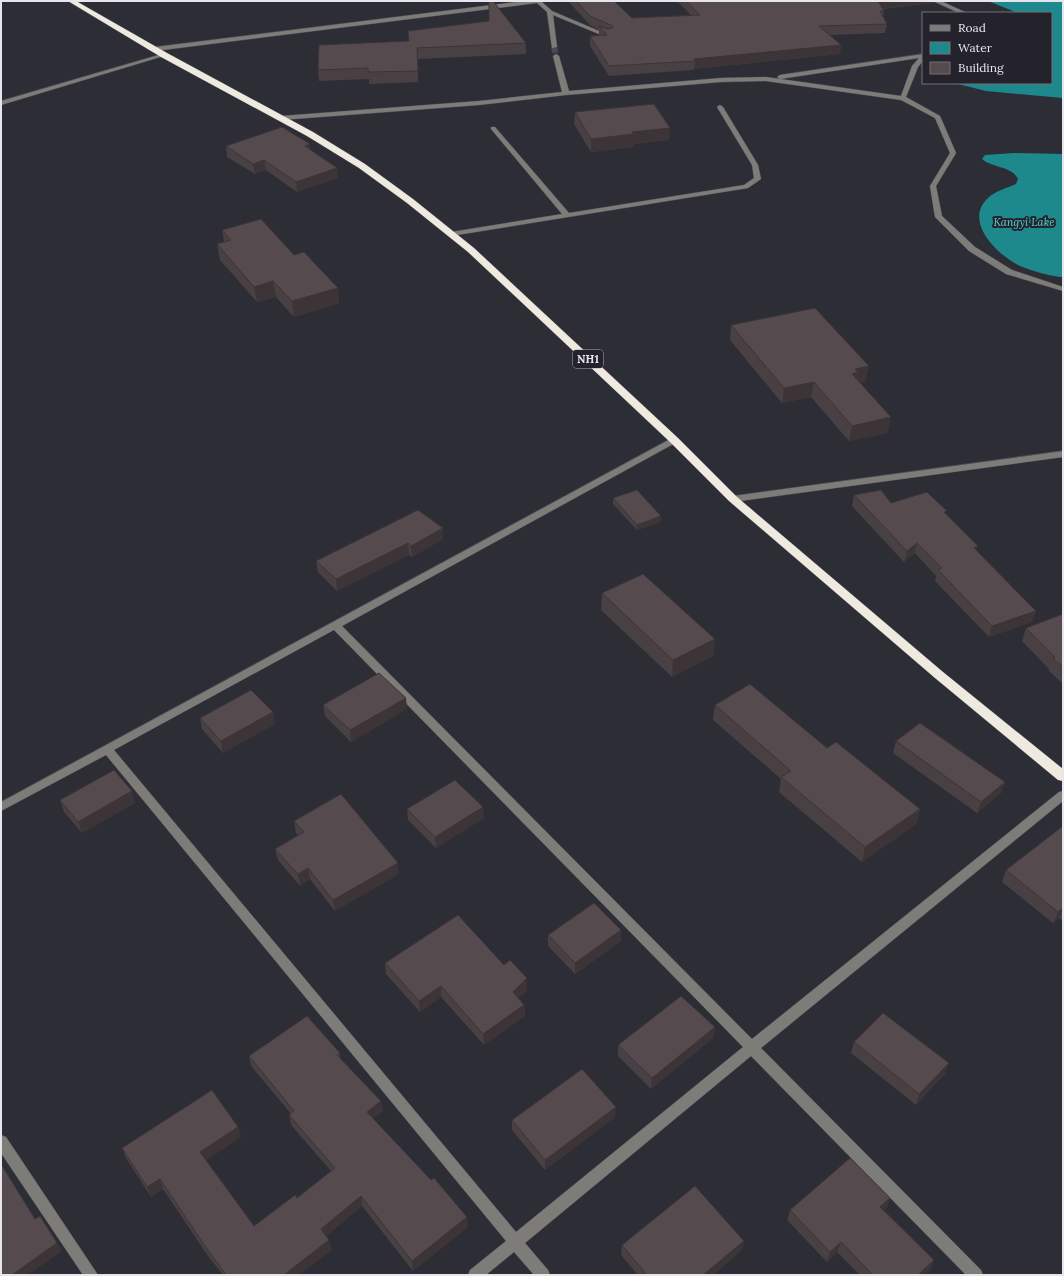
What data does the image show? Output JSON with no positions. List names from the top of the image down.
{
  "streets": {
    "highway": ["NH1"]
  },
  "water": ["Kangyi Lake"],
  "legend": ["Road", "Water", "Building"]
}
